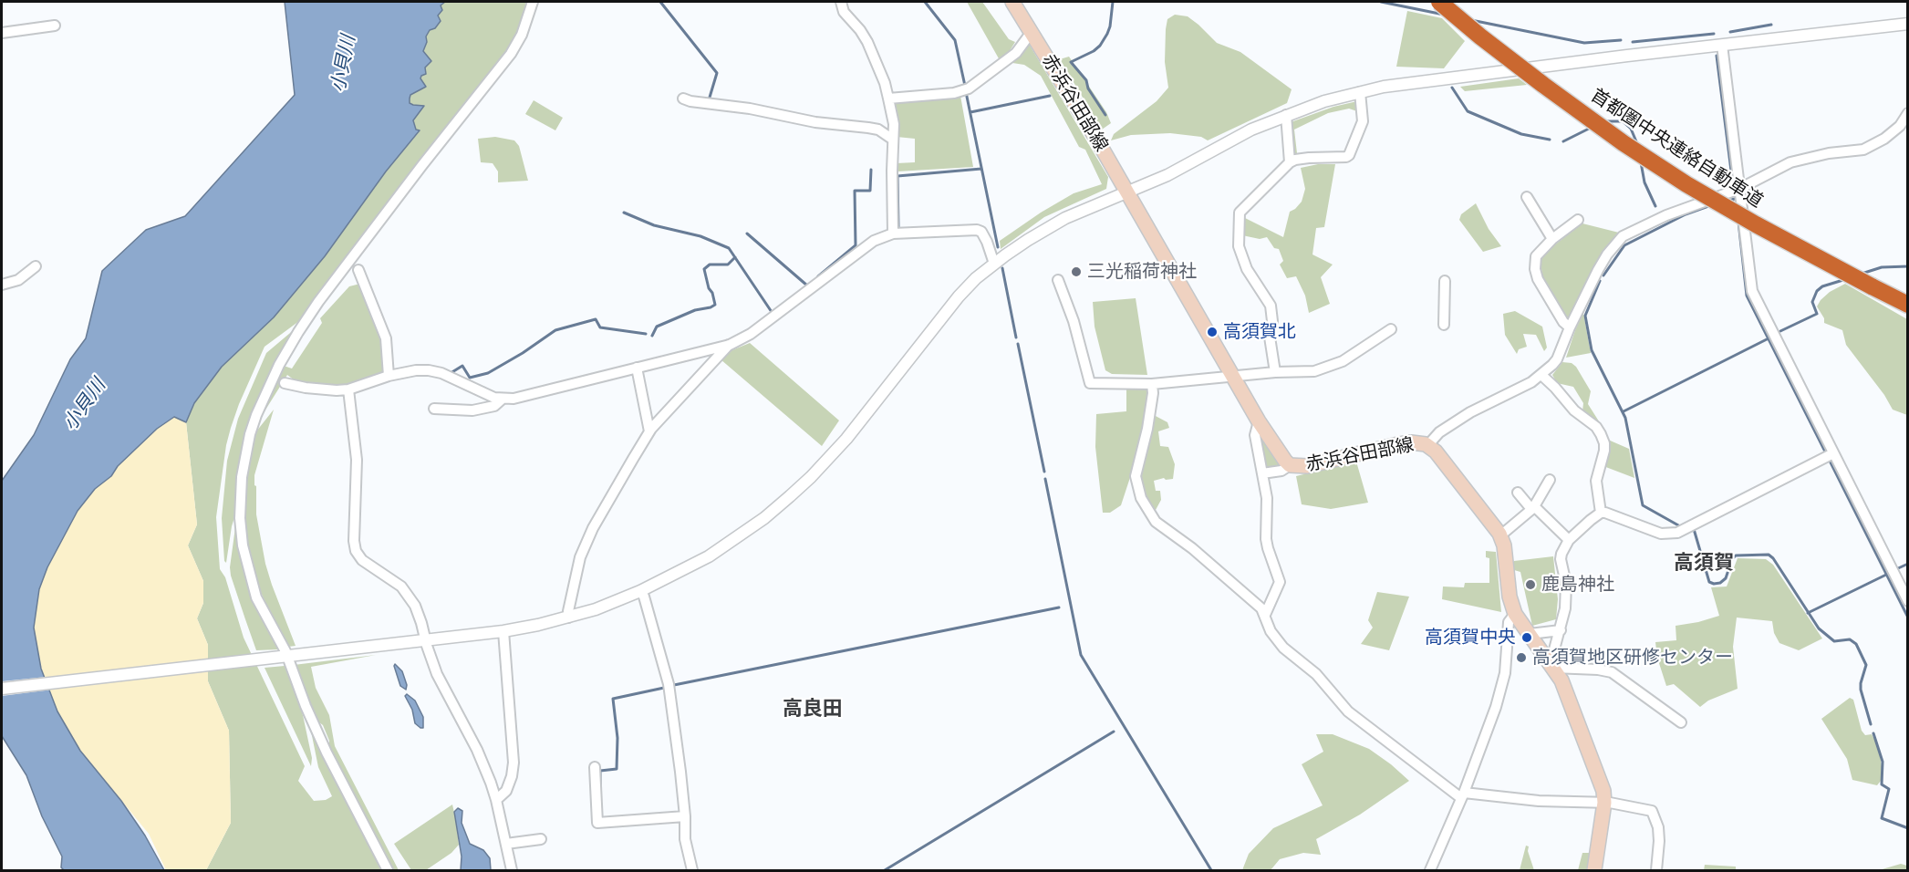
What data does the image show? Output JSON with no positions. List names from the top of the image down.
{
  "streets": {
    "highway": ["首都圏中央連絡自動車道"],
    "main road": ["赤浜谷田部線"]
  },
  "districts": ["高須賀", "高良田"],
  "water": ["小貝川"],
  "places": [
    "三光稲荷神社",
    "高須賀北",
    "鹿島神社",
    "高須賀中央",
    "高須賀地区研修センター"
  ]
}
